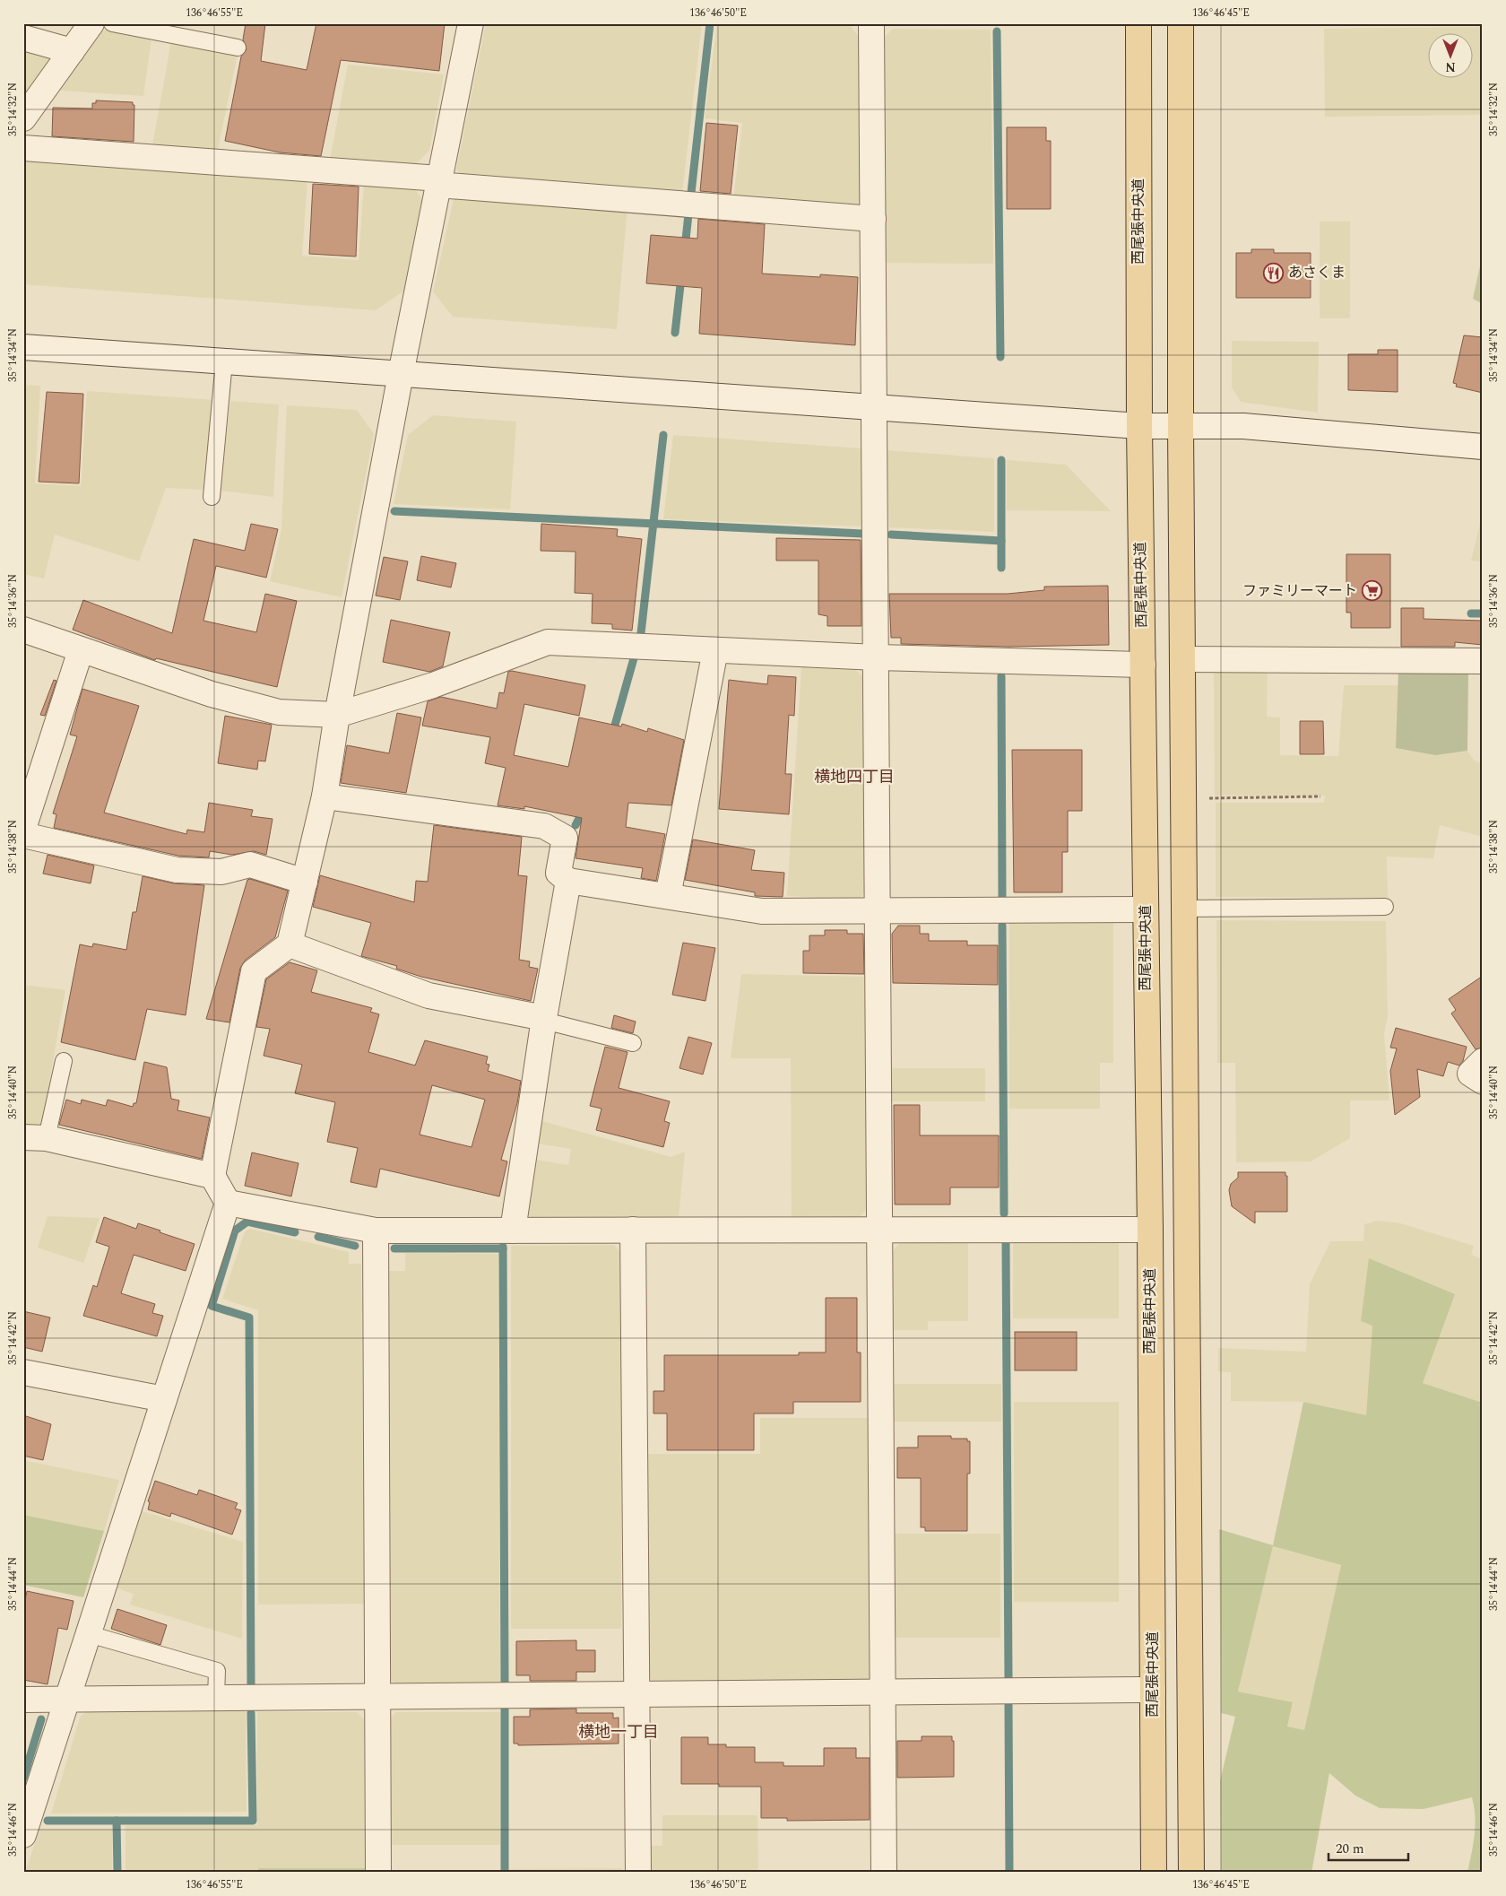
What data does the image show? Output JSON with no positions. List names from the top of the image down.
{
  "streets": {
    "main road": ["西尾張中央道"]
  },
  "districts": ["横地四丁目", "横地一丁目"],
  "places": {
    "restaurant": ["あさくま"],
    "supermarket": ["ファミリーマート"]
  },
  "scale_bar": "20 m",
  "north": "bottom",
  "coordinates": [
    "136°46'55\"E",
    "136°46'50\"E",
    "136°46'45\"E",
    "35°14'32\"N",
    "35°14'34\"N",
    "35°14'36\"N",
    "35°14'38\"N",
    "35°14'40\"N",
    "35°14'42\"N",
    "35°14'44\"N",
    "35°14'46\"N"
  ]
}
